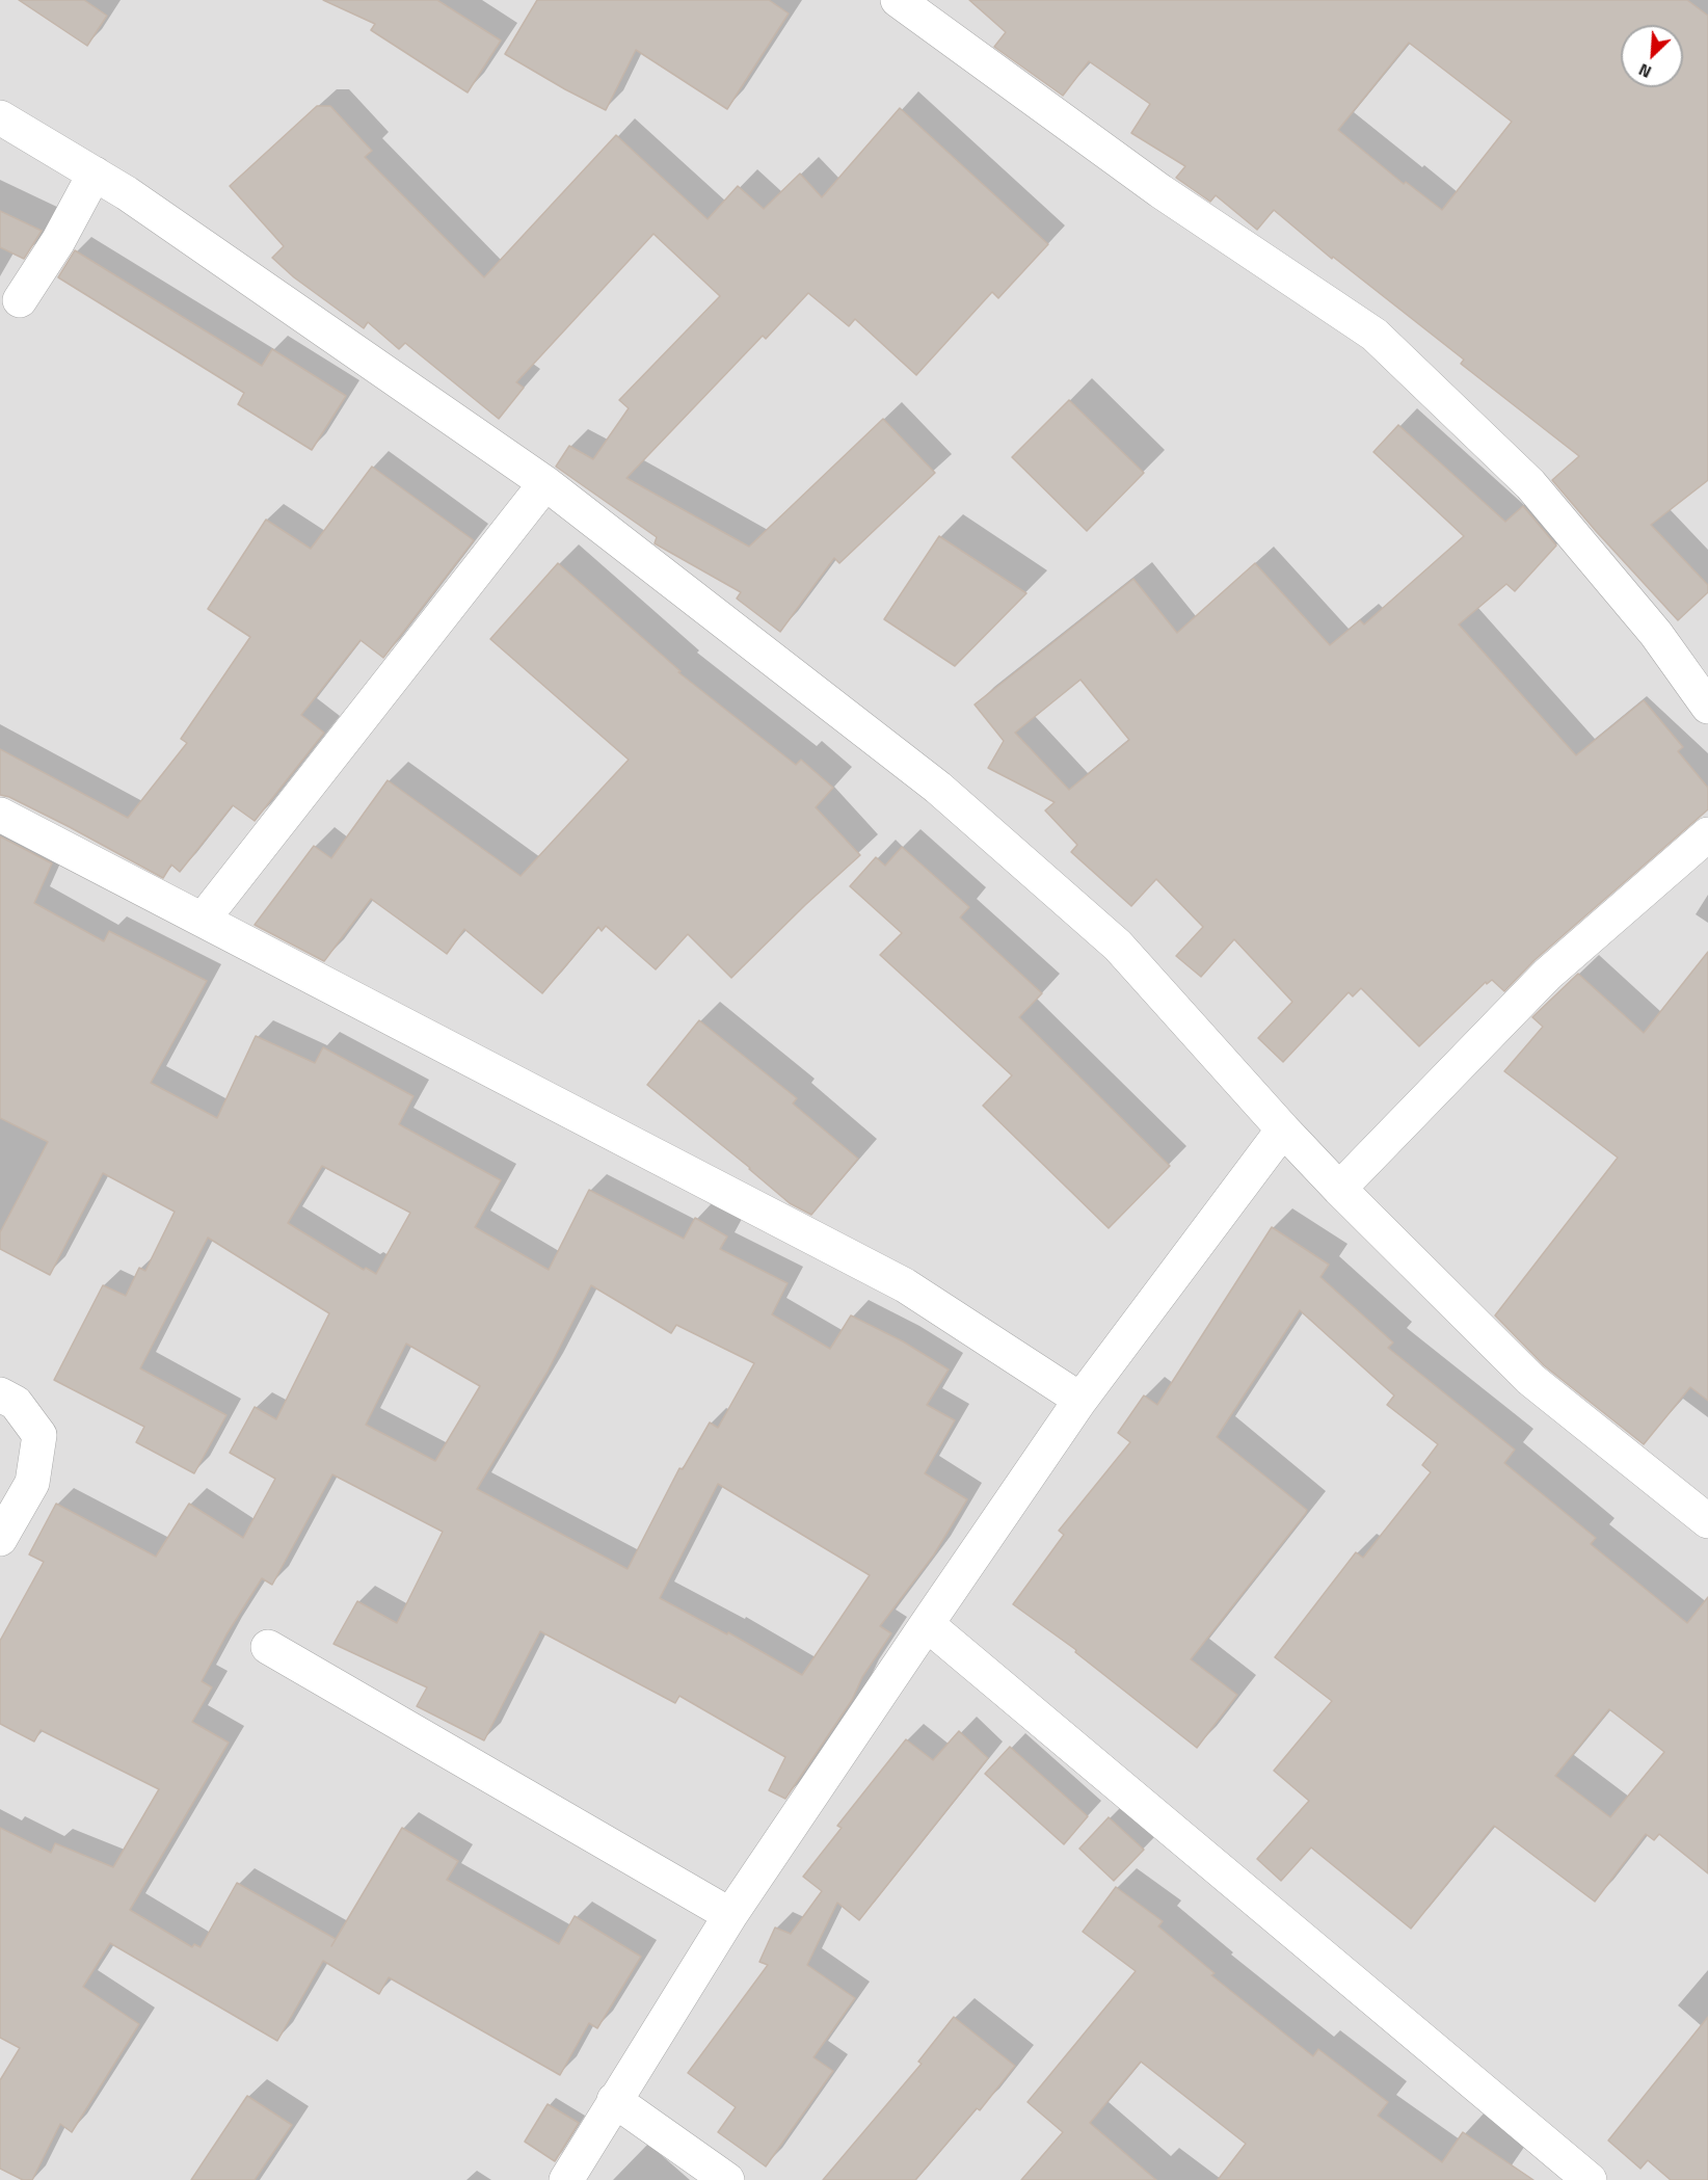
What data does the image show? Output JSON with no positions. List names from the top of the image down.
{
  "north": "bottom left"
}
